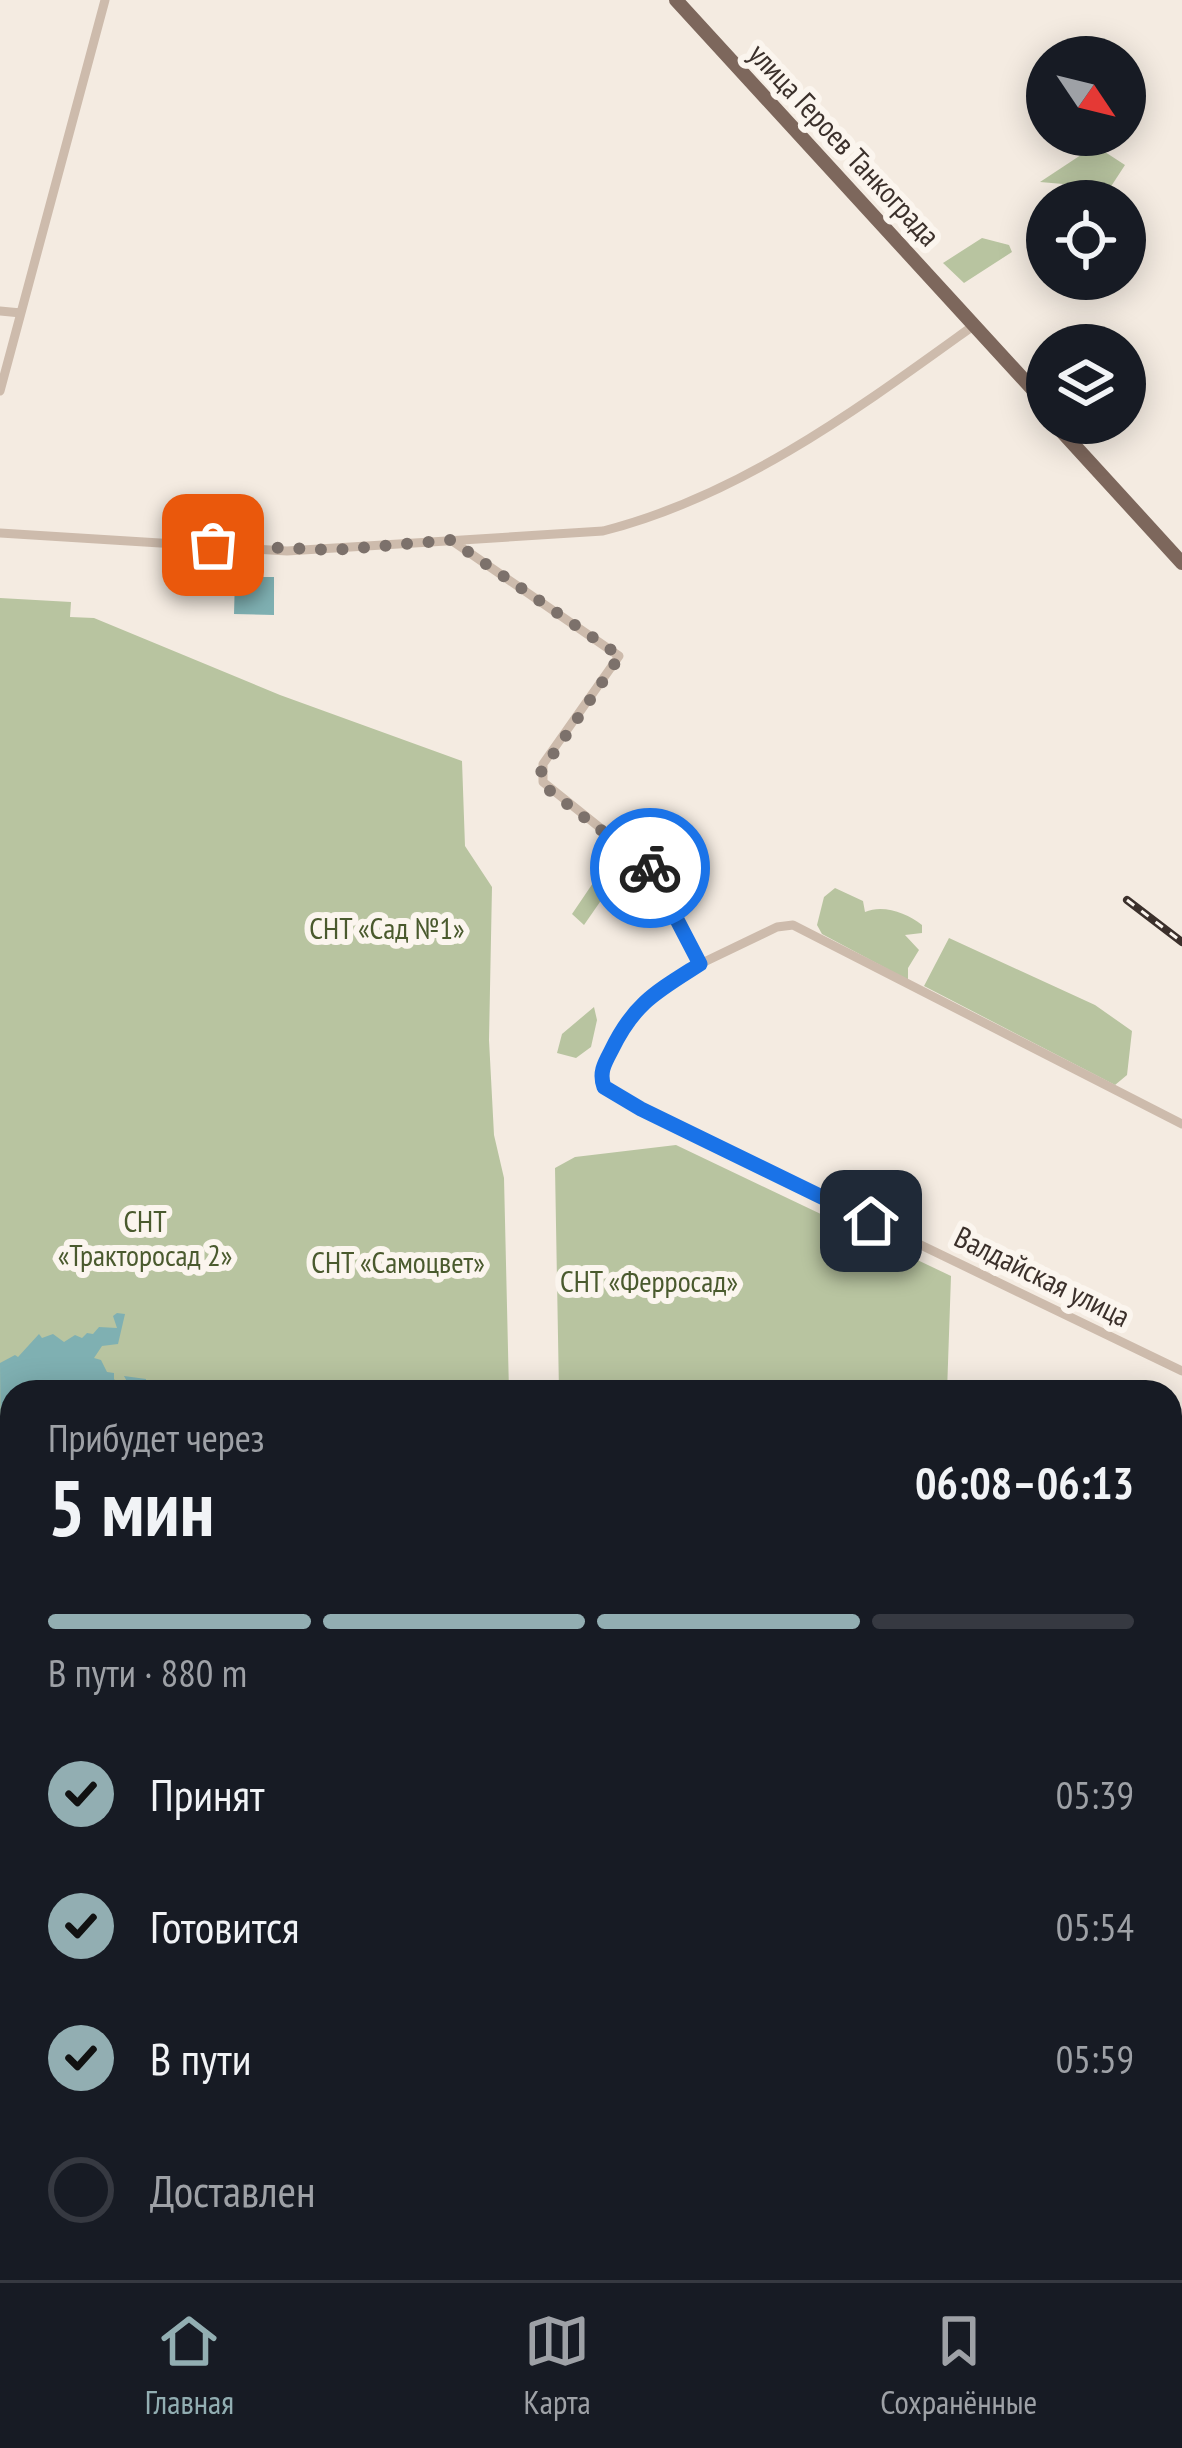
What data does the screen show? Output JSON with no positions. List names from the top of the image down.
{
  "streets": {
    "main road": ["улица Героев Танкограда"],
    "street": ["Валдайская улица"]
  },
  "parks": [
    "СНТ «Сад №1»",
    "СНТ «Тракторосад 2»",
    "СНТ «Самоцвет»",
    "СНТ «Ферросад»"
  ],
  "north": "bottom right",
  "page": {
    "heading": ["5 мин", "Прибудет через", "06:08–06:13"],
    "bar": "В пути · 880 m",
    "list": [
      ["Принят", "05:39"],
      ["Готовится", "05:54"],
      ["В пути", "05:59"],
      "Доставлен"
    ],
    "tabs": ["Главная", "Карта", "Сохранённые"]
  }
}
